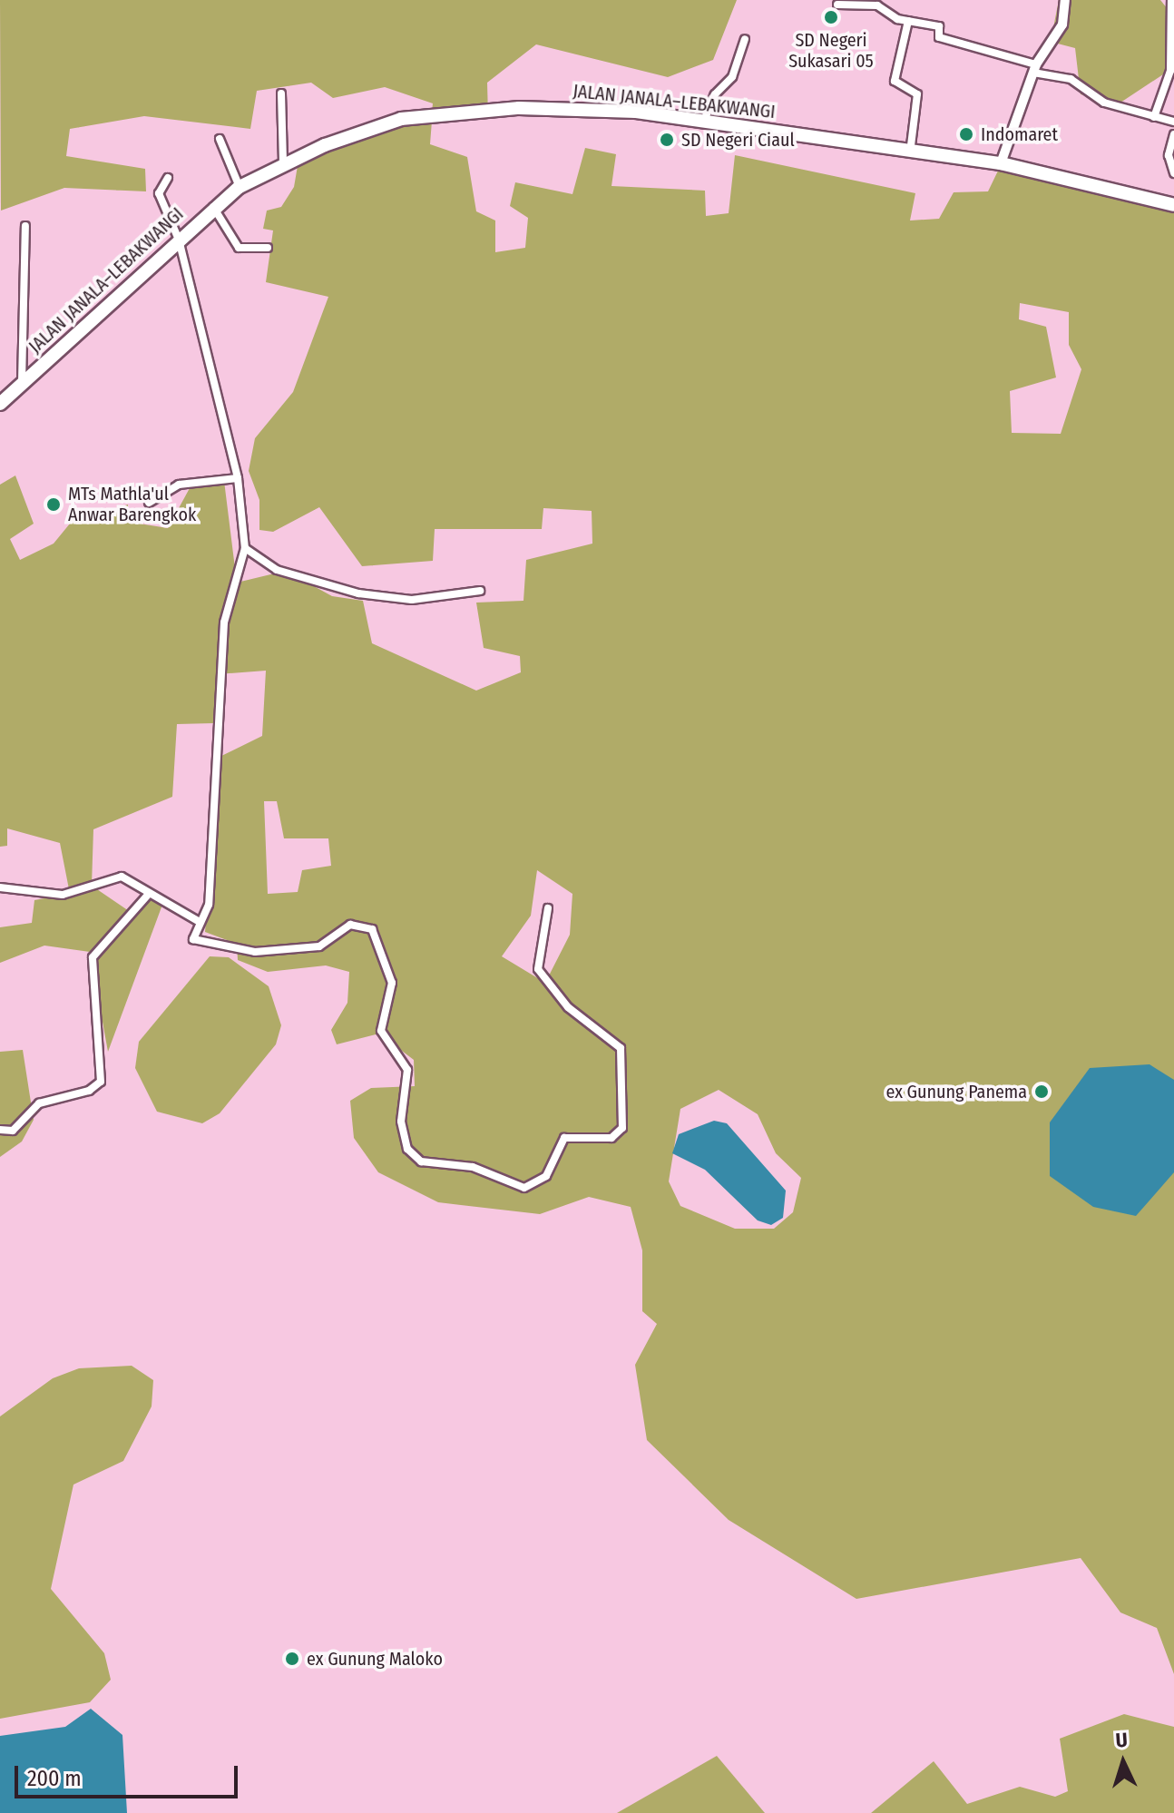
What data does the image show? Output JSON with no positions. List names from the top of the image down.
{
  "streets": {
    "main road": ["JALAN JANALA–LEBAKWANGI"]
  },
  "places": [
    "SD Negeri Sukasari 05",
    "Indomaret",
    "SD Negeri Ciaul",
    "MTs Mathla'ul Anwar Barengkok",
    "ex Gunung Panema",
    "ex Gunung Maloko"
  ],
  "scale_bar": "200 m",
  "north": "top"
}
